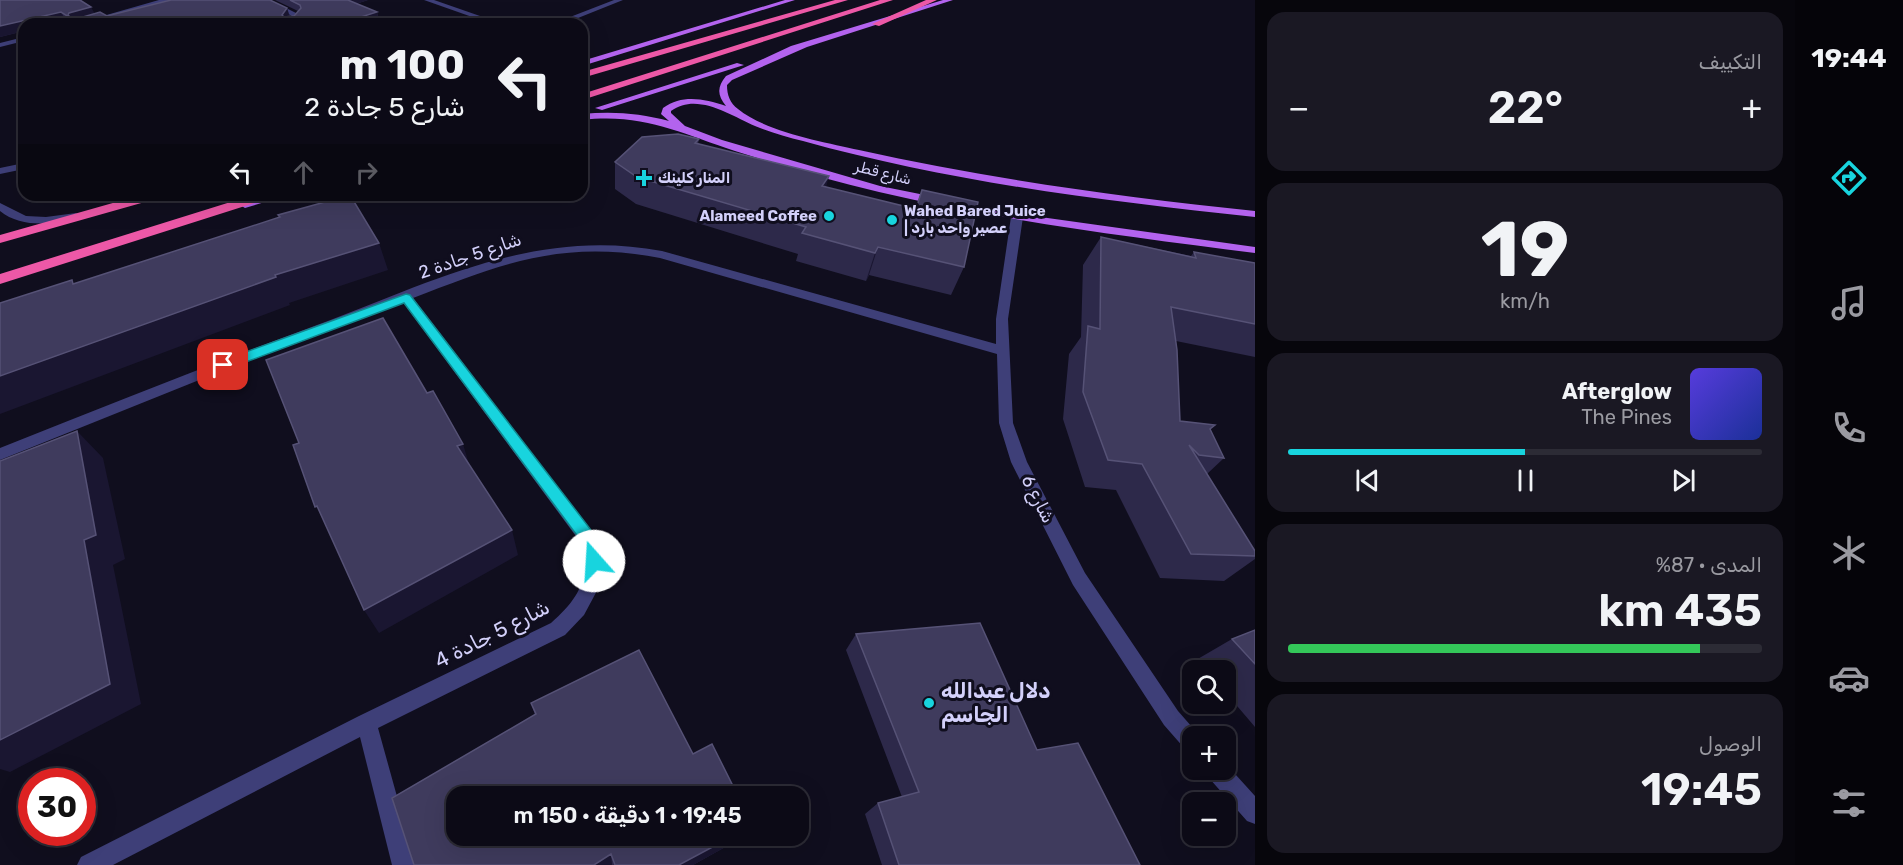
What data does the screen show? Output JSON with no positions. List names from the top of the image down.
{
  "streets": {
    "main road": ["شارع قطر"],
    "street": ["شارع 5 جادة 2", "شارع 6", "شارع 5 جادة 4"]
  },
  "crossings": [
    ["شارع قطر", "شارع 6"],
    ["شارع 5 جادة 2", "شارع 6"],
    ["شارع 5 جادة 2", "شارع 5 جادة 4"]
  ],
  "places": {
    "health": ["المنار كلينك"],
    "other": ["Alameed Coffee", "Wahed Bared Juice | عصير واحد بارد", "دلال عبدالله الجاسم"]
  },
  "page": {
    "tabs": "19:44",
    "tile": [
      "التكييف",
      ["19", "km/h"],
      ["المدى · 87%", "435 km"],
      ["الوصول", "19:45"]
    ],
    "turn": ["100 m", "شارع 5 جادة 2"],
    "heat": ["−", "22°", "+"],
    "song": ["Afterglow", "The Pines"],
    "map_buttons": ["+", "−"],
    "limit": "30",
    "trip": "19:45 · 1 دقيقة · 150 m"
  }
}
